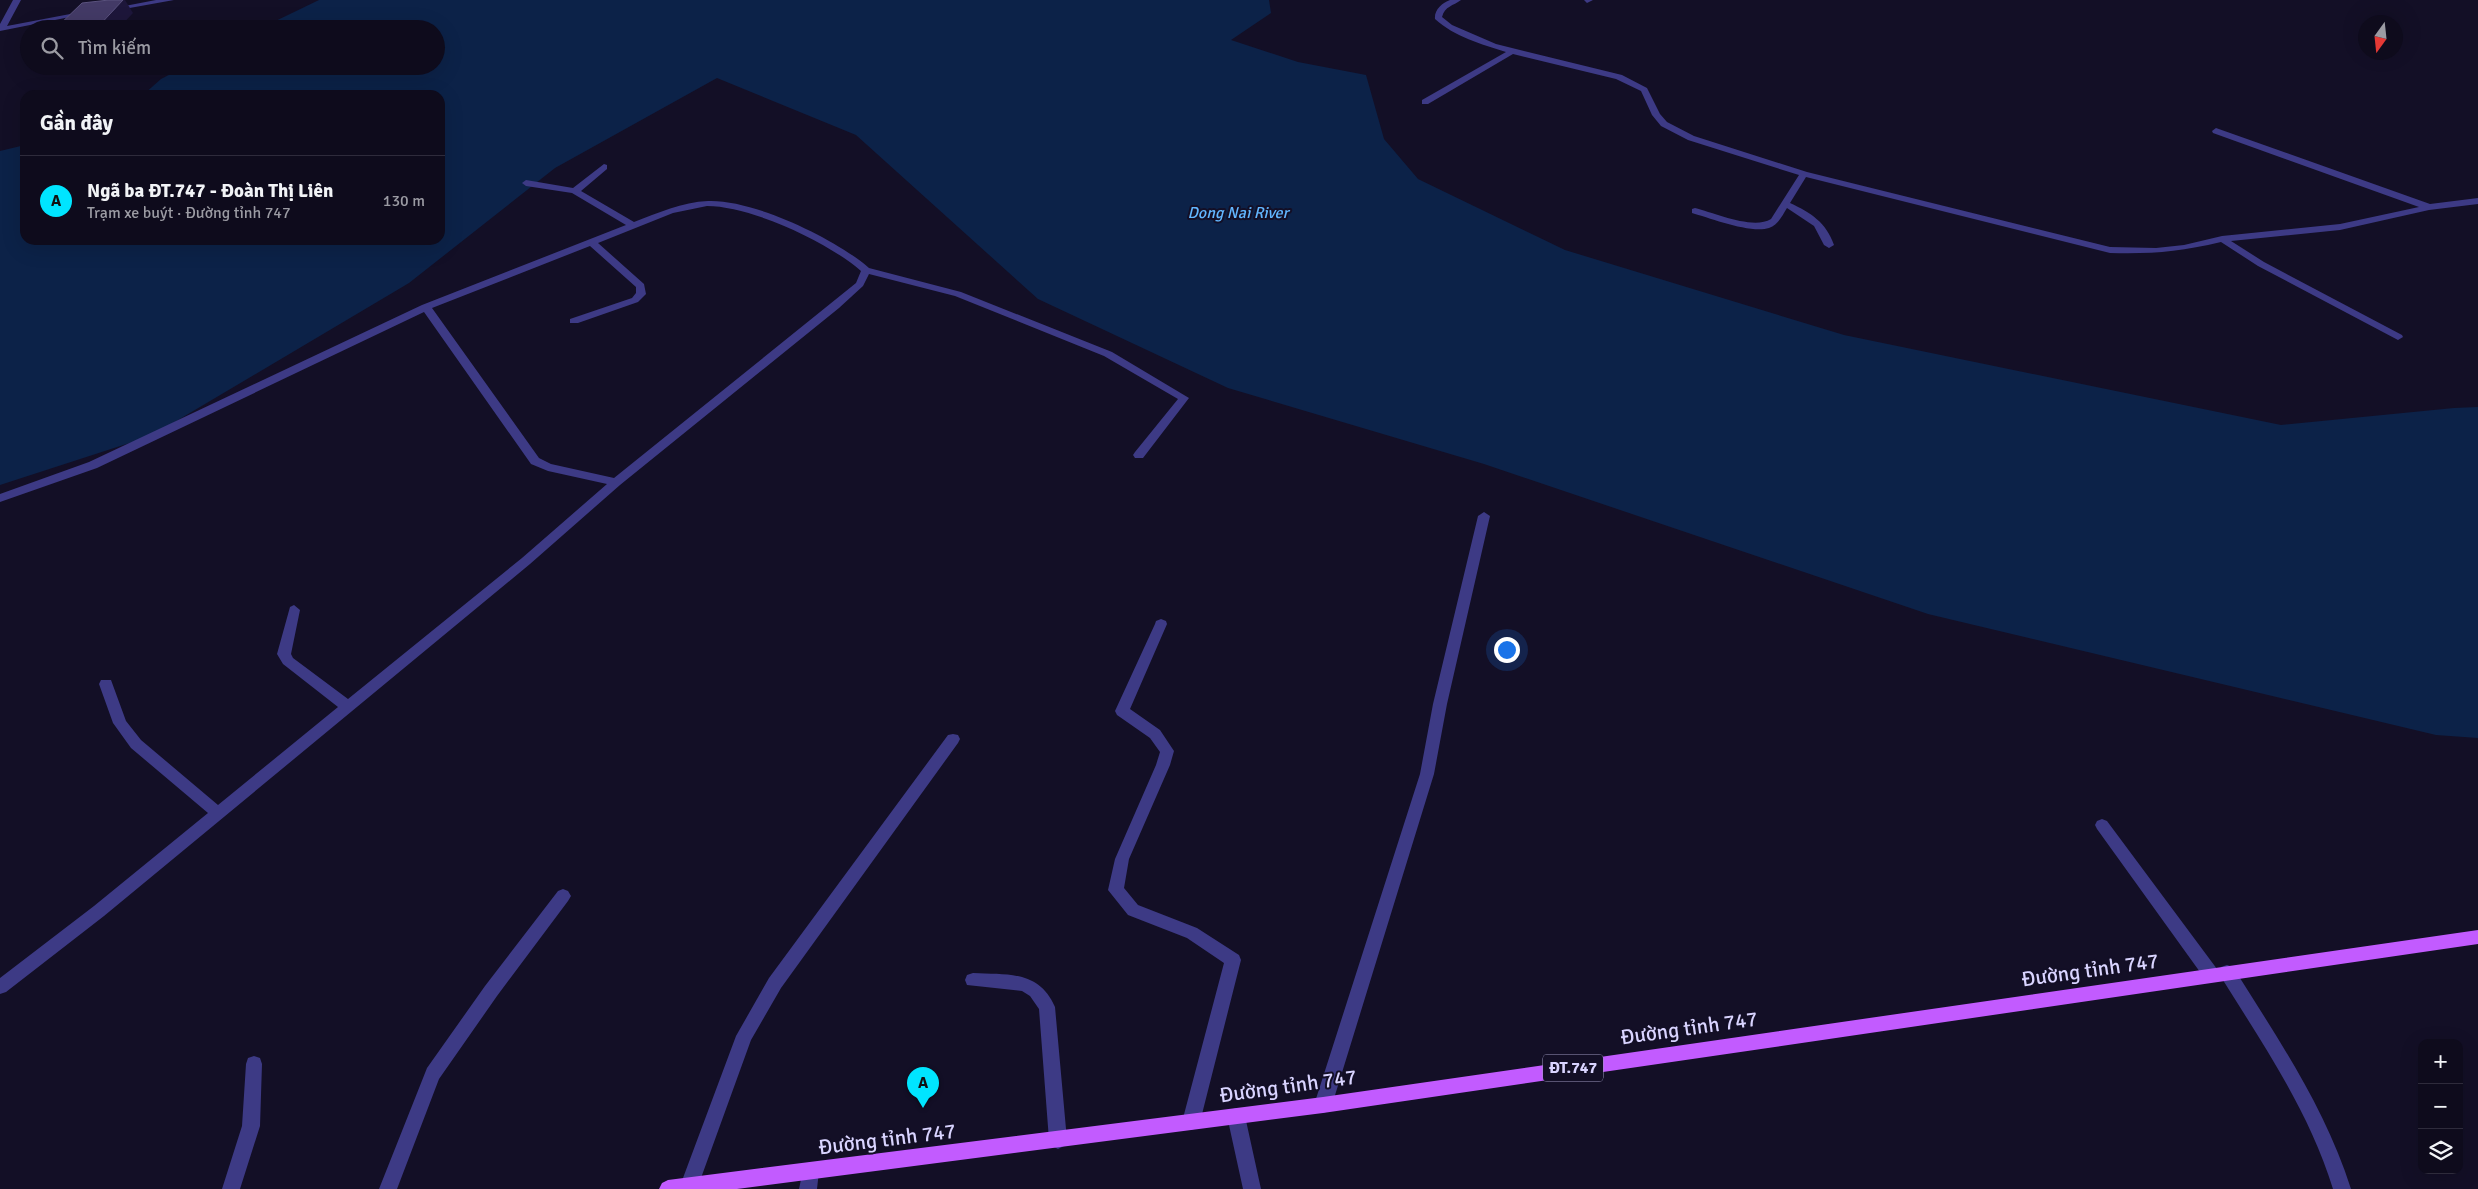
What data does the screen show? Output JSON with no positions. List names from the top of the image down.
{
  "streets": {
    "main road": ["Đường tỉnh 747", "ĐT.747"]
  },
  "water": ["Dong Nai River"],
  "north": "bottom",
  "page": {
    "search": "Tìm kiếm",
    "heading": "Gần đây",
    "list": [
      {
        "mark": "A",
        "name": "Ngã ba ĐT.747 - Đoàn Thị Liên",
        "note": "Trạm xe buýt · Đường tỉnh 747",
        "value": "130 m"
      }
    ],
    "map_buttons": ["+", "−"],
    "pins": "A"
  }
}
